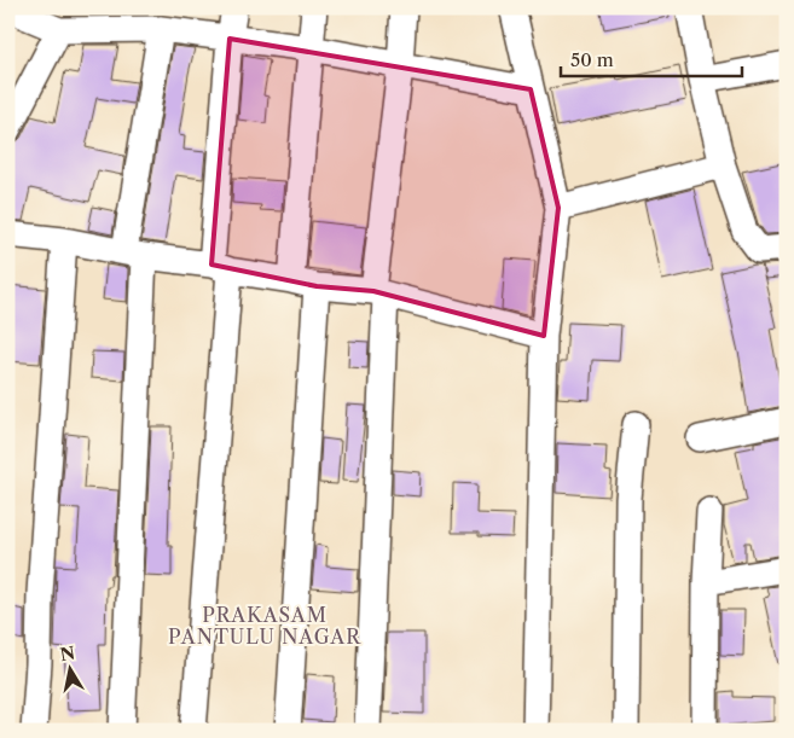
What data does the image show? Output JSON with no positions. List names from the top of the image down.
{
  "districts": ["PRAKASAM PANTULU NAGAR"],
  "scale_bar": "50 m",
  "north": "top"
}
